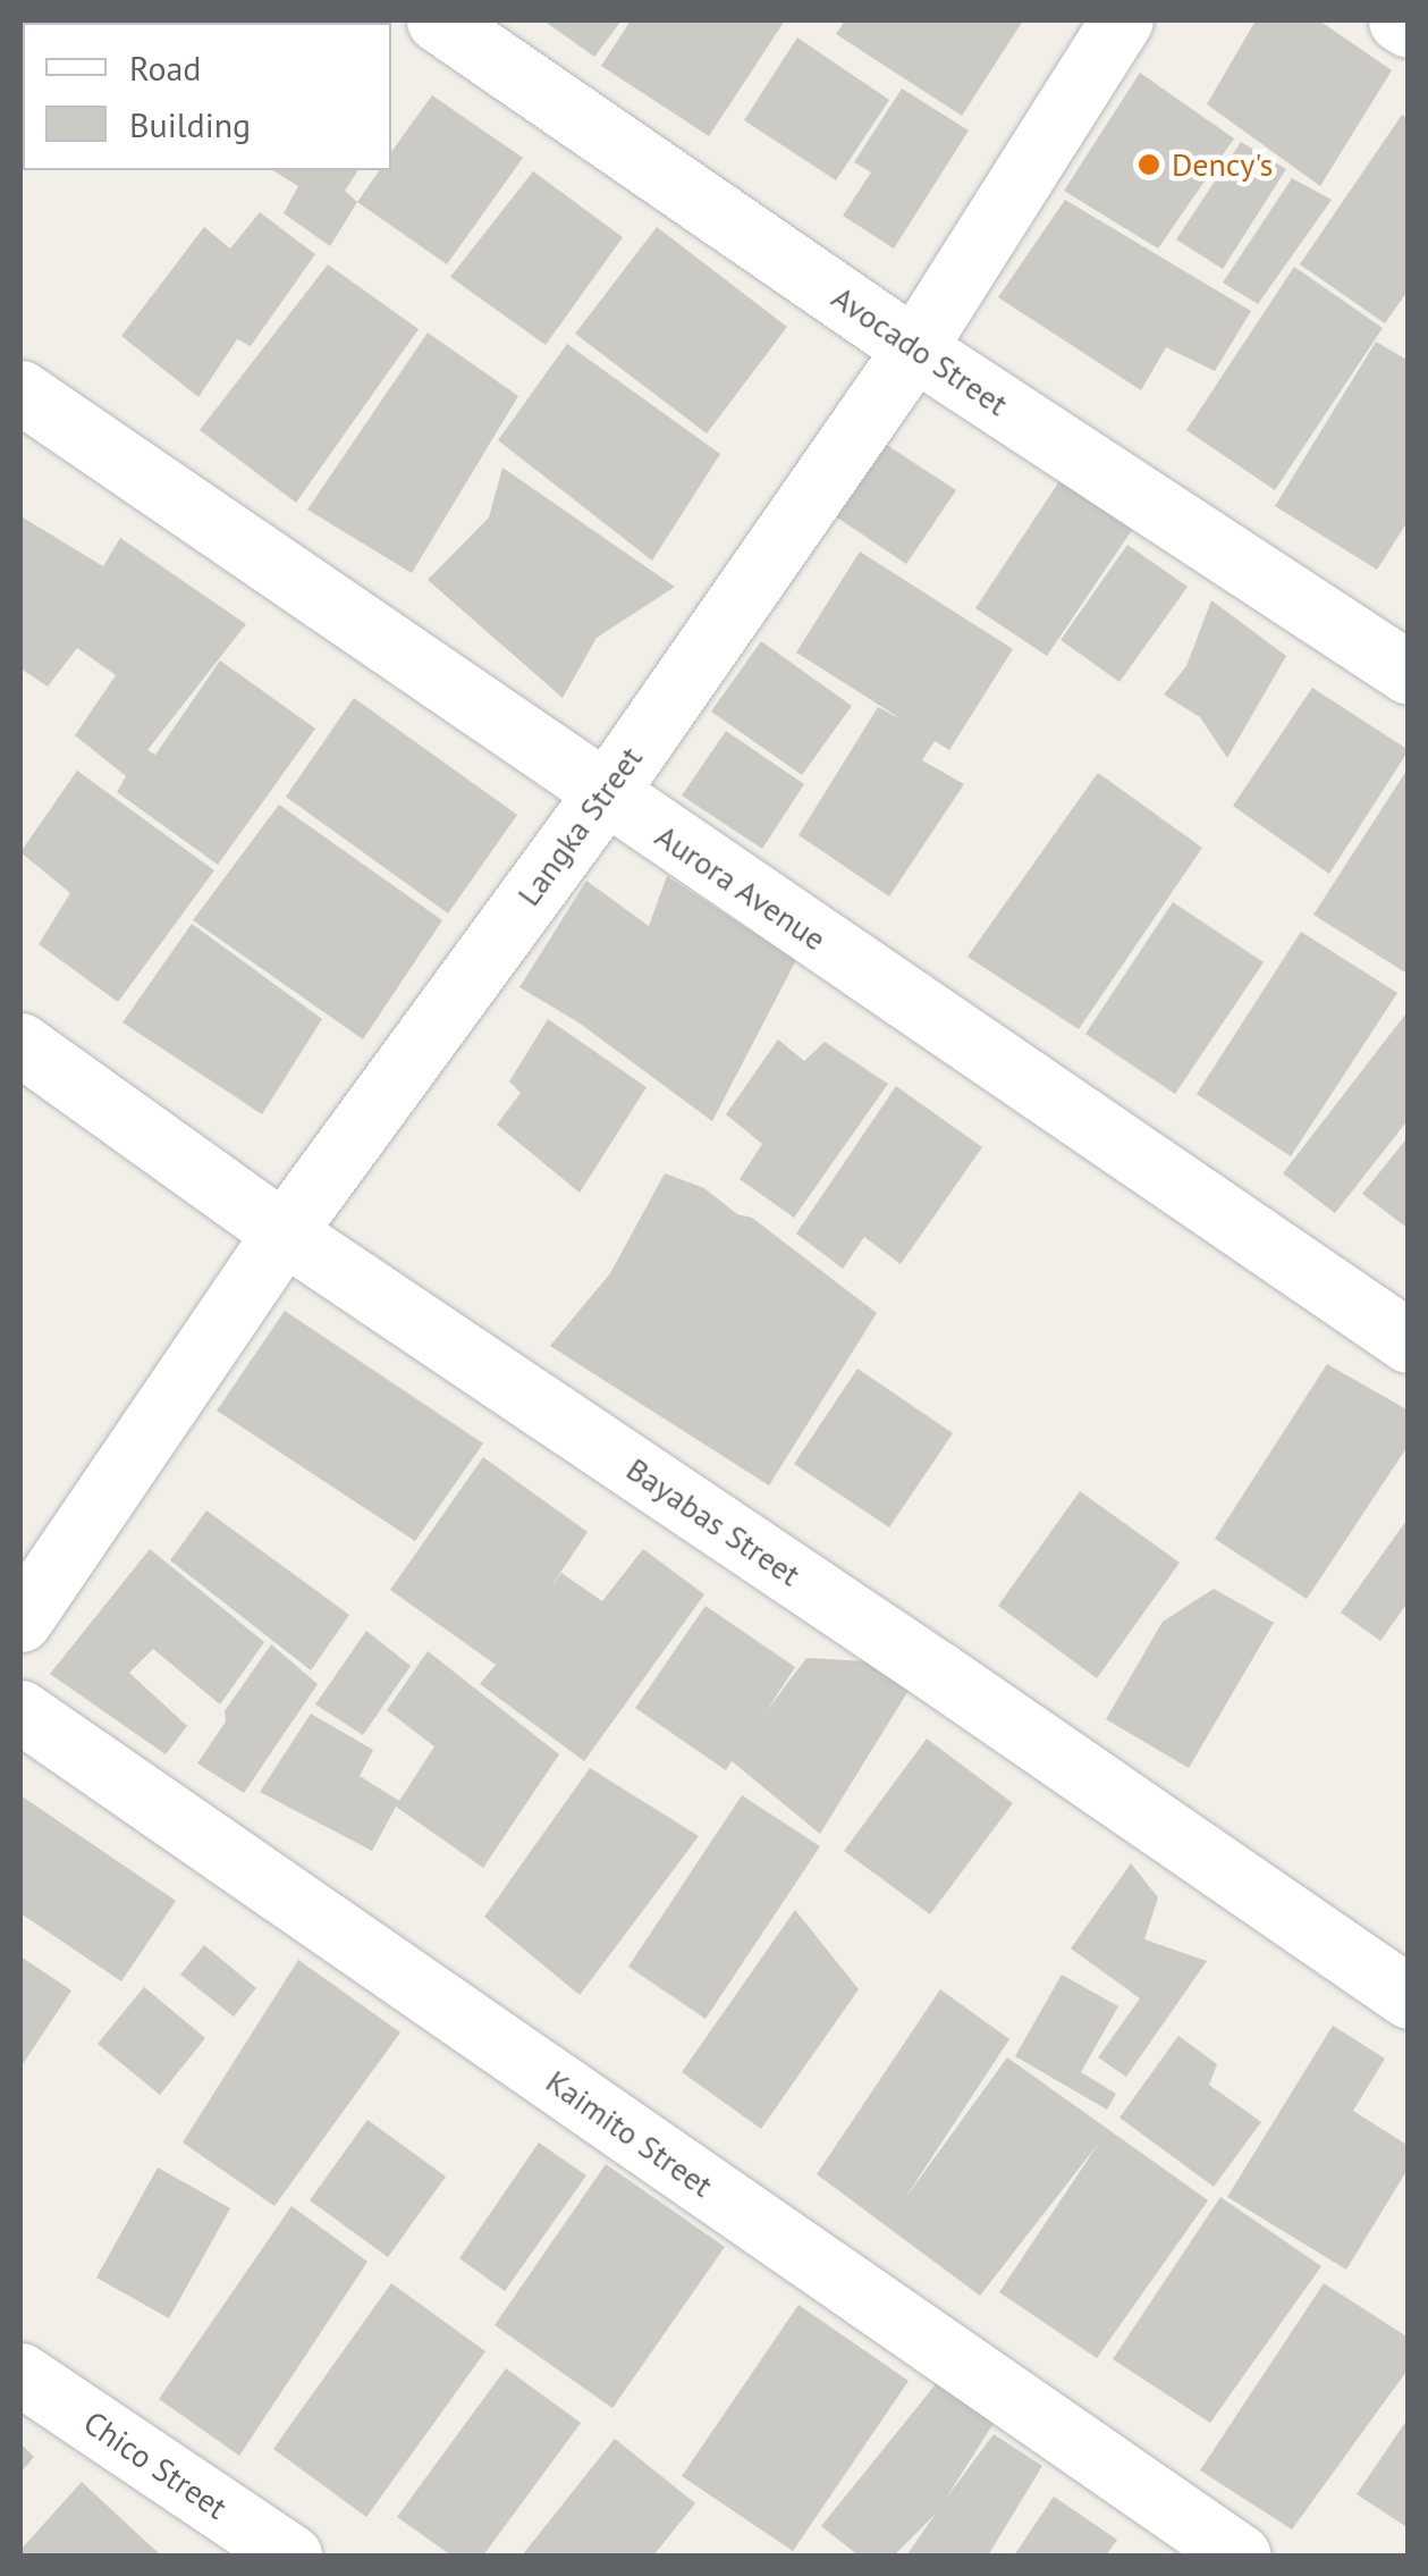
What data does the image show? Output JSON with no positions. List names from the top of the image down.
{
  "streets": {
    "street": [
      "Avocado Street",
      "Langka Street",
      "Aurora Avenue",
      "Bayabas Street",
      "Kaimito Street",
      "Chico Street"
    ]
  },
  "crossings": [
    ["Avocado Street", "Langka Street"],
    ["Langka Street", "Aurora Avenue"],
    ["Langka Street", "Bayabas Street"]
  ],
  "places": ["Dency's"],
  "legend": ["Road", "Building"]
}
